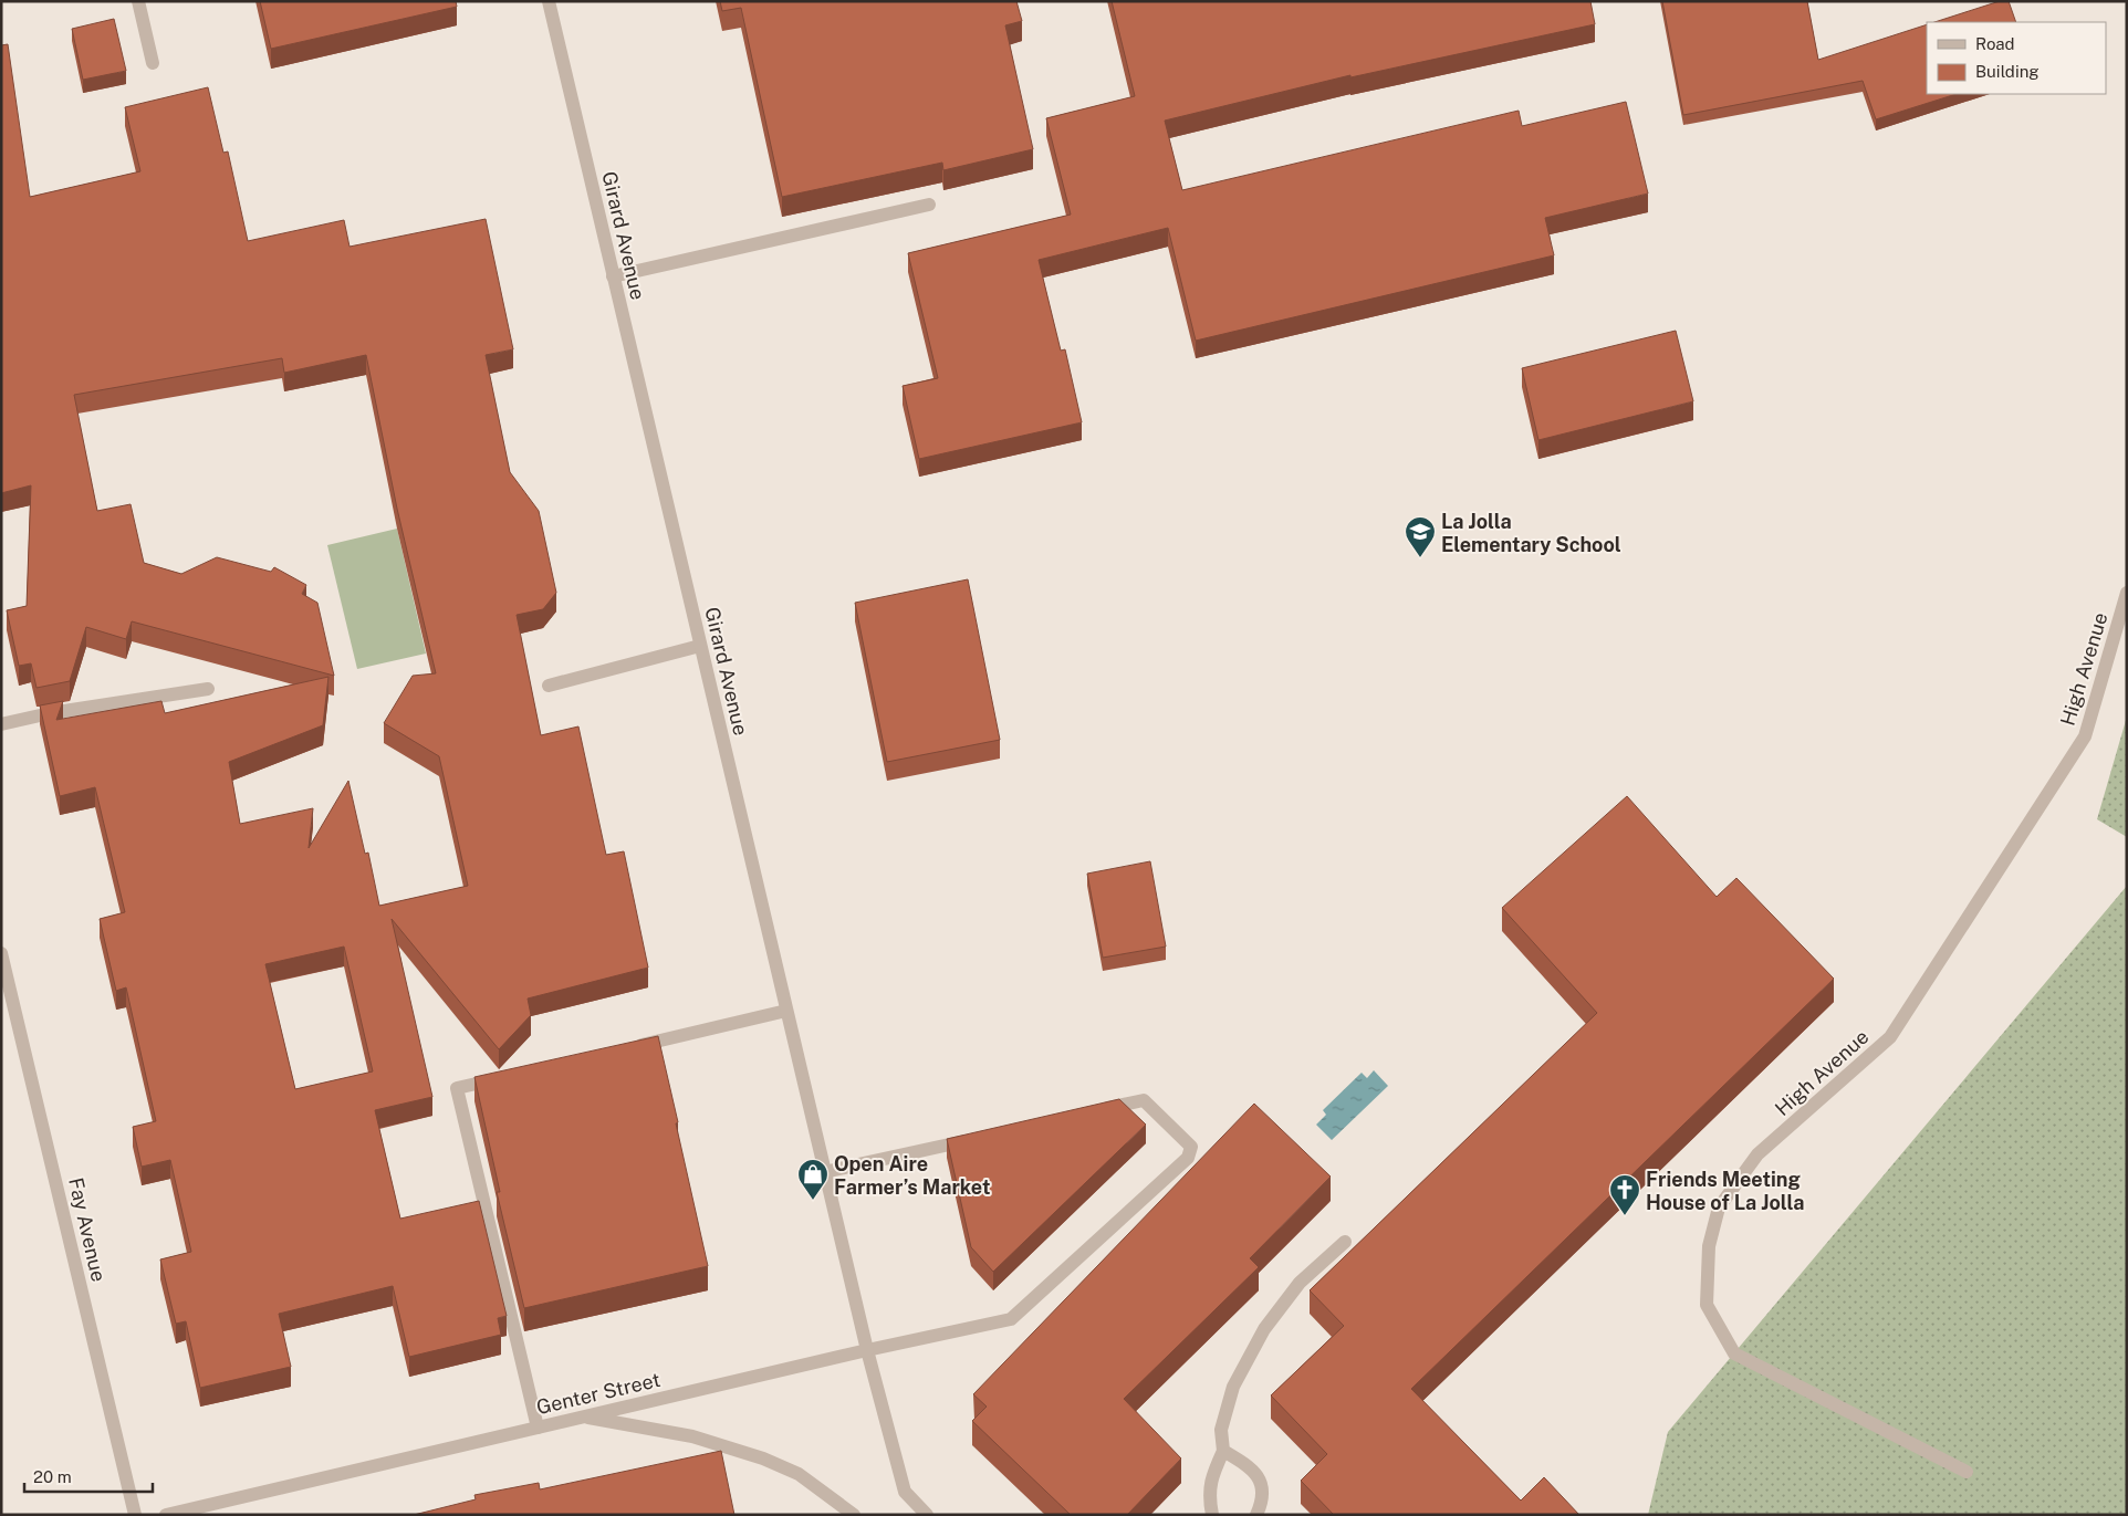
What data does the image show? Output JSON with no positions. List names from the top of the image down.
{
  "streets": {
    "street": [
      "Girard Avenue",
      "High Avenue",
      "Fay Avenue",
      "Genter Street"
    ]
  },
  "crossings": [
    ["Girard Avenue", "Genter Street"]
  ],
  "places": {
    "school or university": ["La Jolla Elementary School"],
    "shop": ["Open Aire Farmer’s Market"],
    "church": ["Friends Meeting House of La Jolla"]
  },
  "legend": ["Road", "Building"],
  "scale_bar": "20 m"
}
